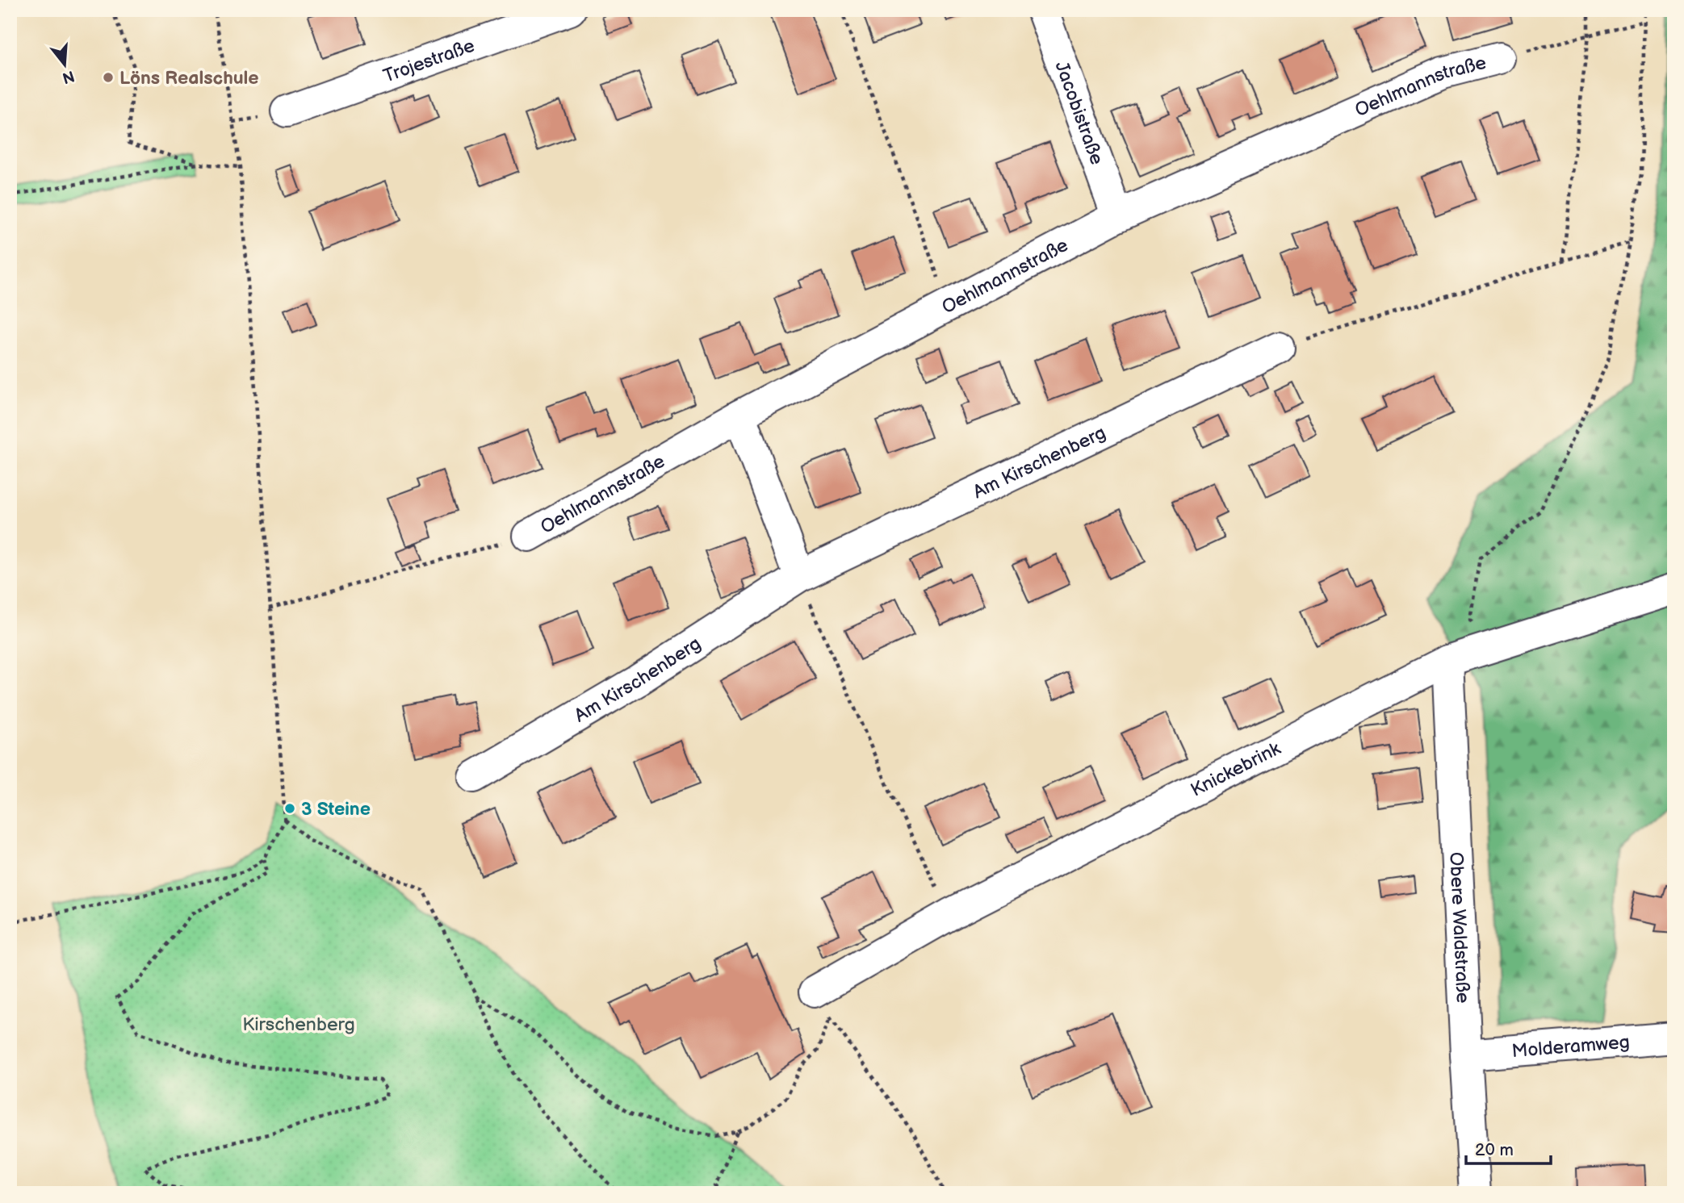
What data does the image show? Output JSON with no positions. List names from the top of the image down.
{
  "streets": {
    "street": [
      "Trojestraße",
      "Oehlmannstraße",
      "Jacobistraße",
      "Am Kirschenberg",
      "Knickebrink",
      "Obere Waldstraße",
      "Molderamweg"
    ]
  },
  "crossings": [
    ["Oehlmannstraße", "Jacobistraße"],
    ["Knickebrink", "Obere Waldstraße"],
    ["Obere Waldstraße", "Molderamweg"]
  ],
  "parks": ["Kirschenberg"],
  "places": ["Löns Realschule", "3 Steine"],
  "scale_bar": "20 m",
  "north": "bottom"
}
